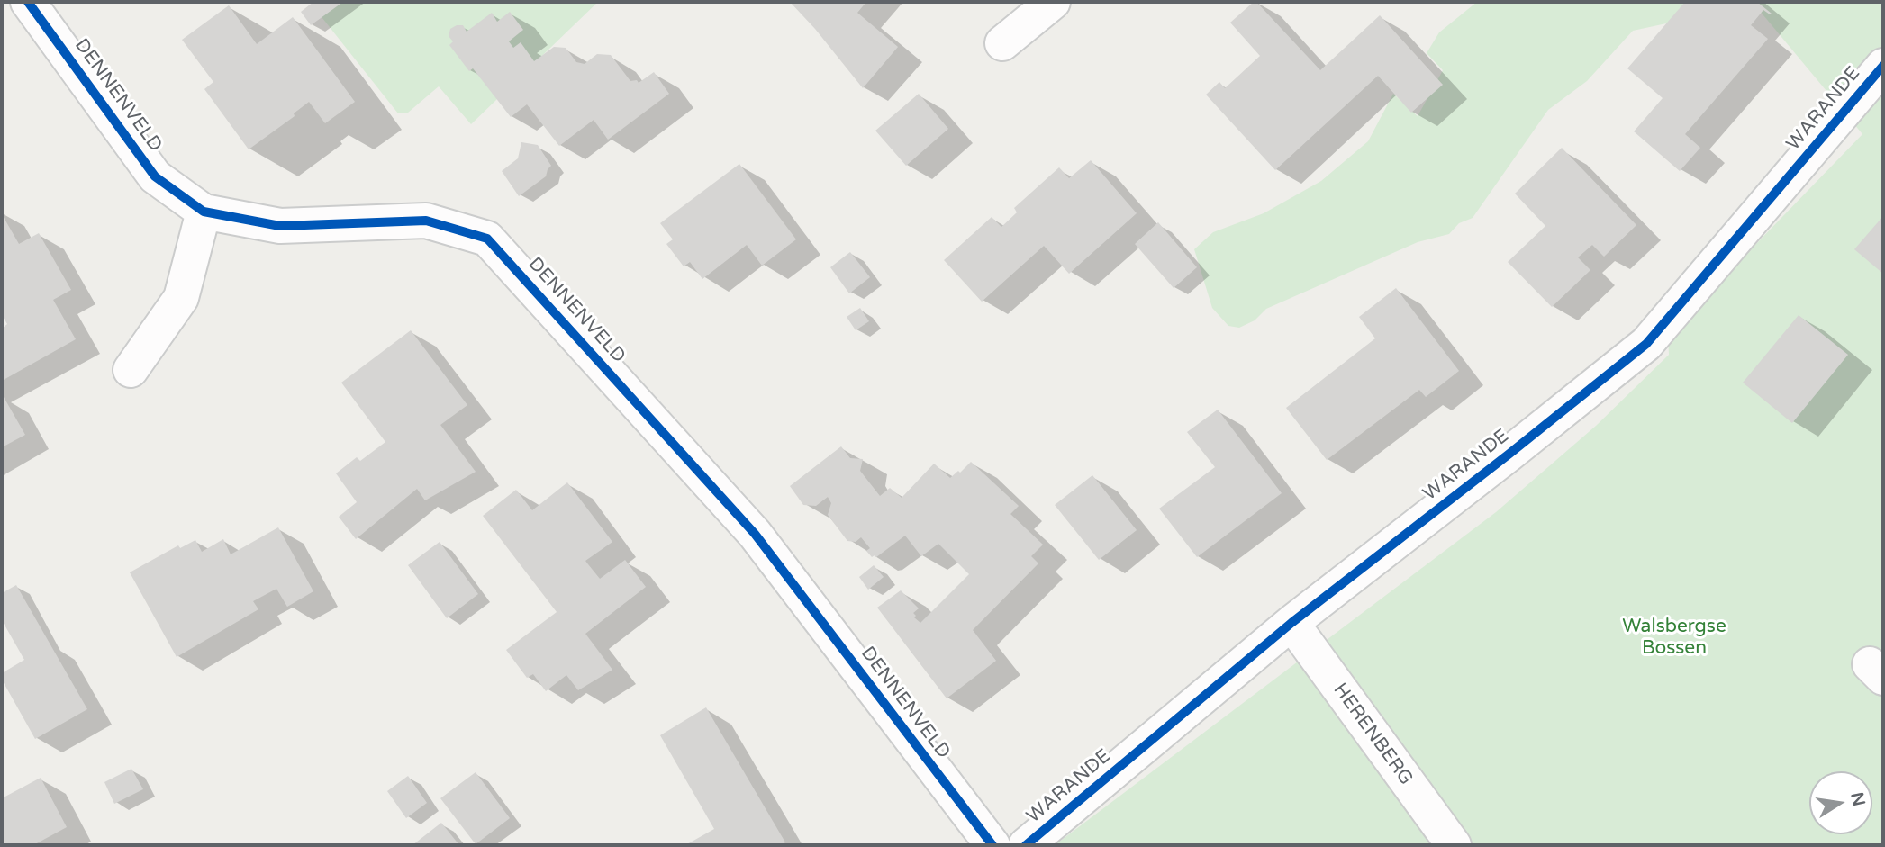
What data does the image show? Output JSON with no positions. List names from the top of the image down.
{
  "streets": {
    "street": ["DENNENVELD", "WARANDE", "HERENBERG"]
  },
  "crossings": [
    ["WARANDE", "HERENBERG"]
  ],
  "parks": ["Walsbergse Bossen"],
  "north": "right"
}
